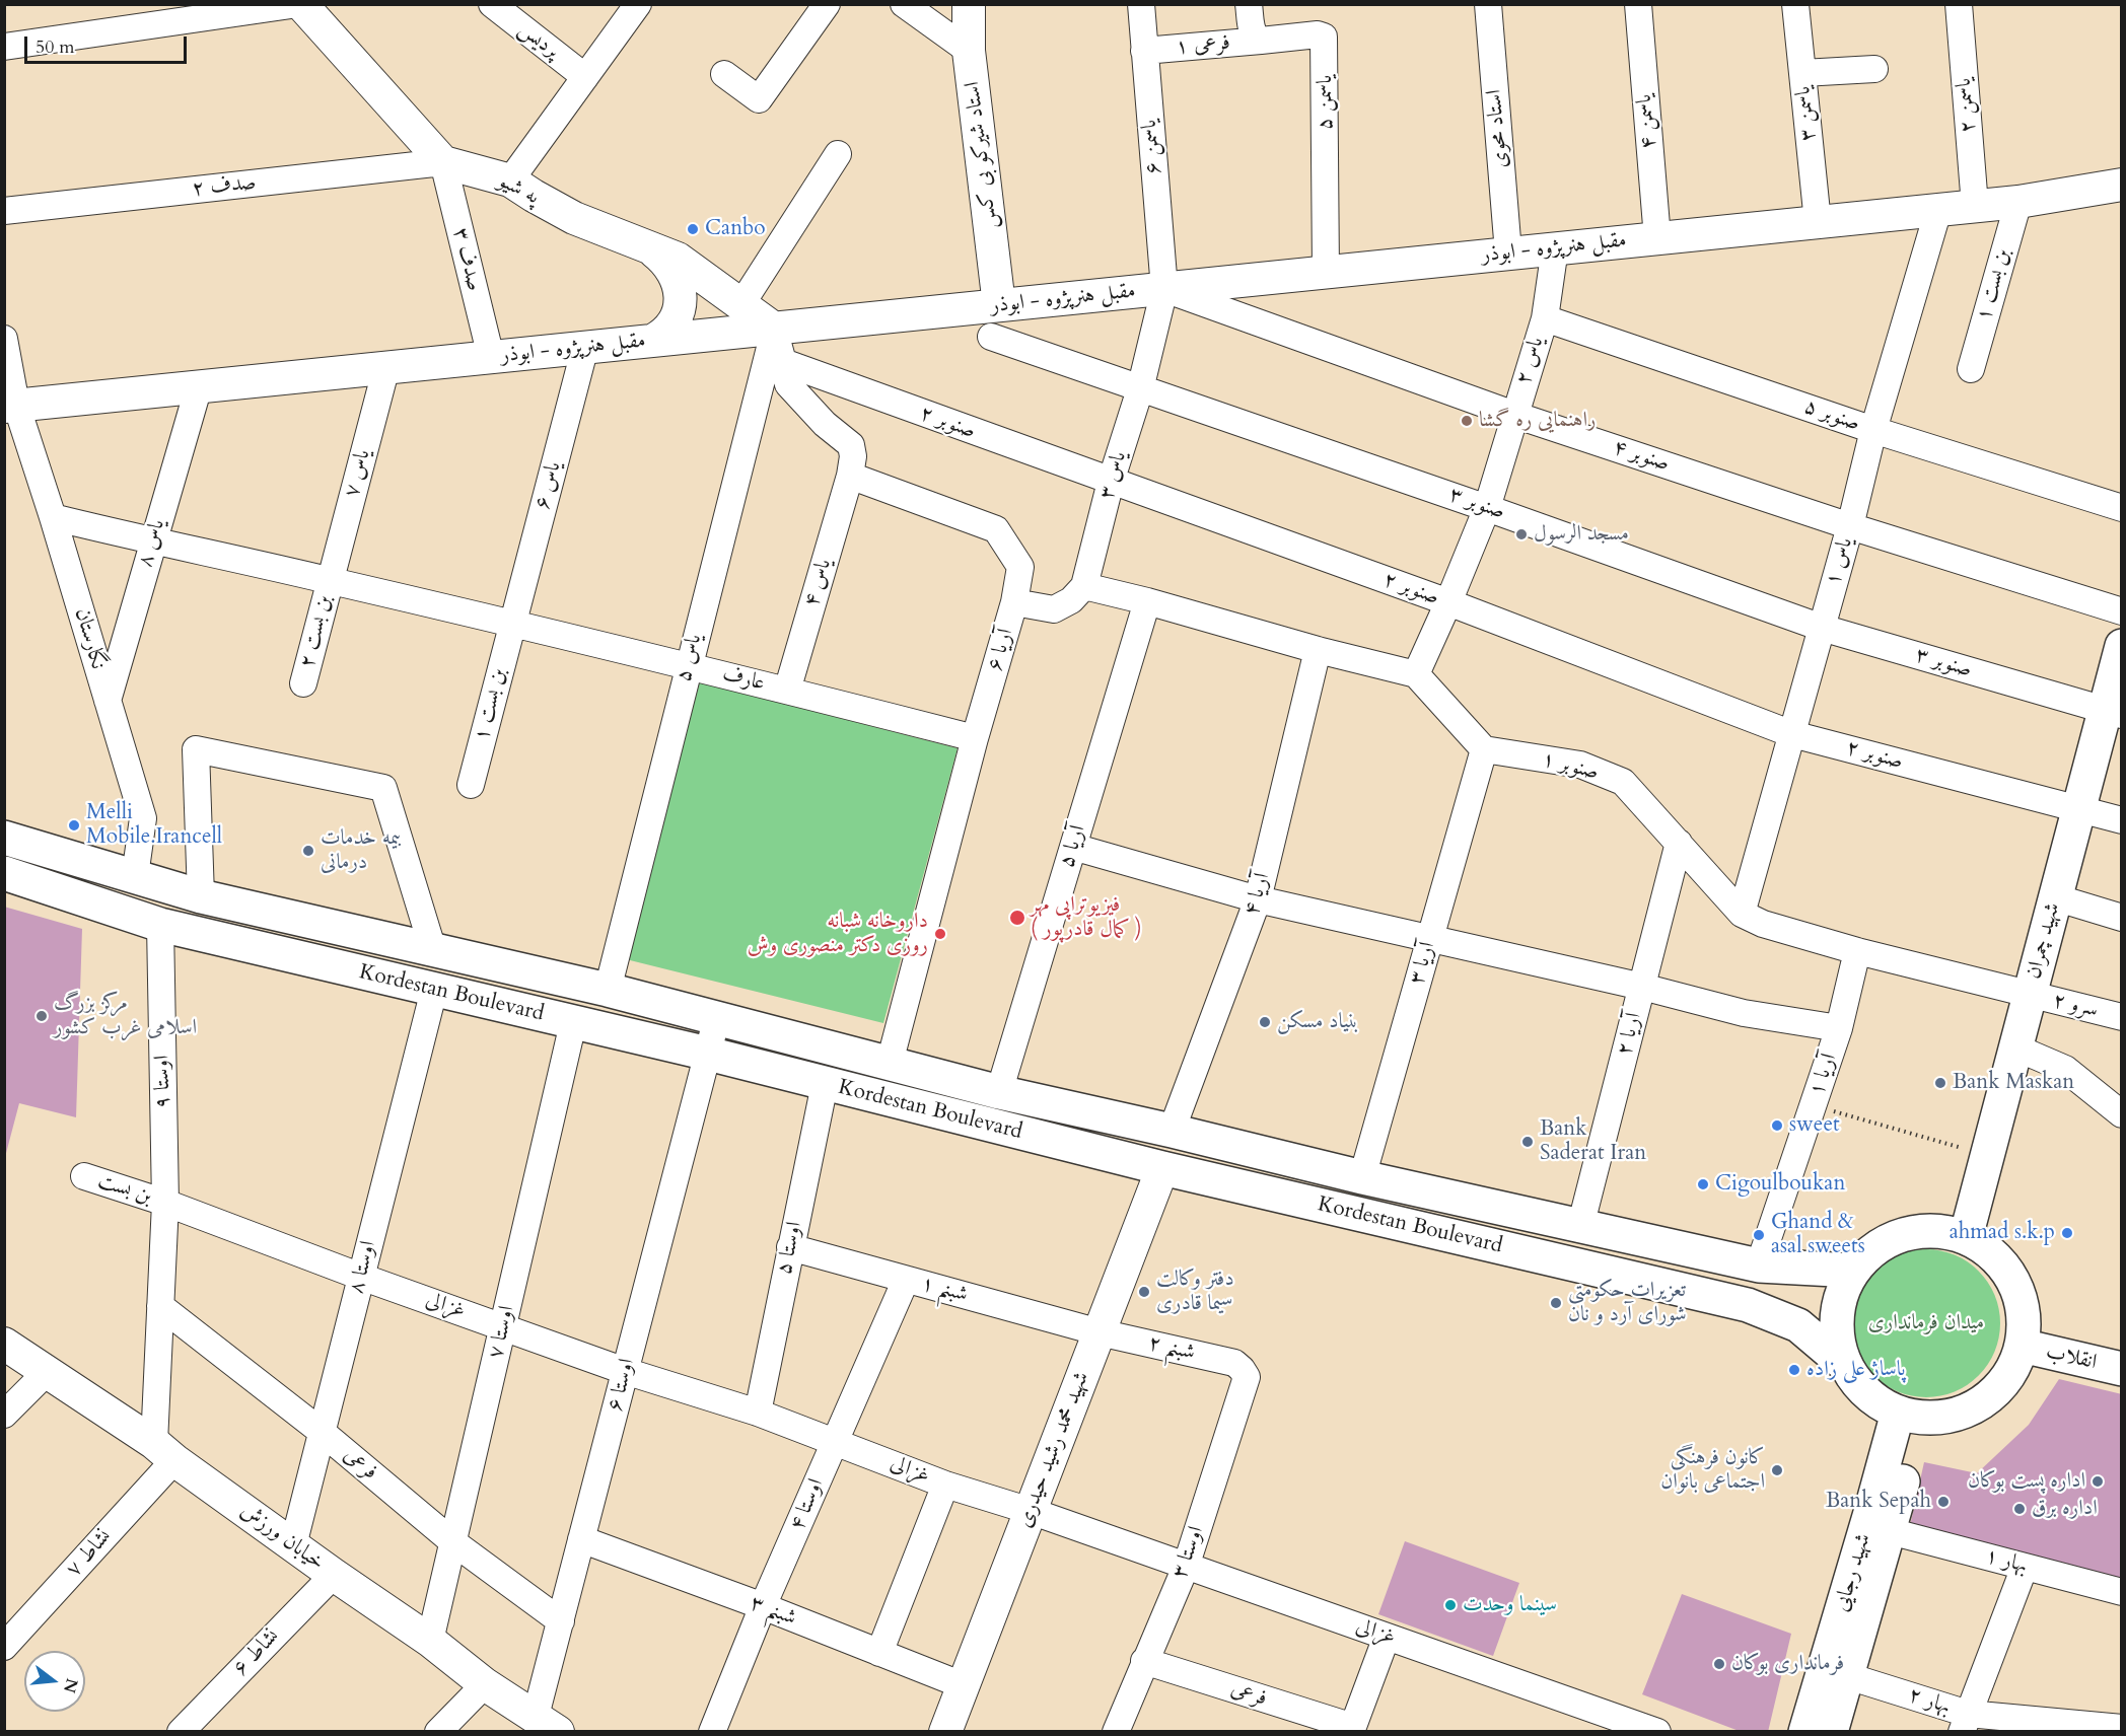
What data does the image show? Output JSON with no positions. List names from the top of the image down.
{
  "streets": {
    "main road": [
      "شهید چمران",
      "Kordestan Boulevard",
      "انقلاب",
      "شهید رجایی"
    ],
    "street": [
      "پردیس",
      "فرعی ۱",
      "یاسمن ۵",
      "یاسمن ۲",
      "یاسمن ۳",
      "یاسمن ۴",
      "استاد محوی",
      "یاسمن ۶",
      "استاد شیرکو بی کس",
      "صدف ۲",
      "په شیو",
      "مقبل هنرپژوه - ابوذر",
      "صدف ۳",
      "بن بست ۱",
      "یاس ۲",
      "صنوبر ۵",
      "صنوبر ۲",
      "صنوبر ۴",
      "یاس ۷",
      "یاس ۳",
      "یاس ۶",
      "صنوبر ۳",
      "یاس ۸",
      "یاس ۱",
      "یاس ۴",
      "بن بست ۲",
      "نگارستان",
      "آریا ۶",
      "یاس ۵",
      "عارف",
      "صنوبر ۱",
      "آریا ۵",
      "آریا ۴",
      "آریا ۳",
      "سرو ۲",
      "آریا ۲",
      "آریا ۱",
      "اوستا ۹",
      "بن بست",
      "اوستا ۵",
      "اوستا ۸",
      "شبنم ۱",
      "غزالی",
      "اوستا ۷",
      "شبنم ۲",
      "اوستا ۶",
      "شهید محمد رشید حیدری",
      "فرعی",
      "اوستا ۴",
      "خیابان ورزش",
      "اوستا ۳",
      "نشاط ۷",
      "بهار ۱",
      "شبنم ۳",
      "نشاط ۶",
      "بهار ۲"
    ]
  },
  "crossings": [
    ["فرعی ۱", "یاسمن ۵"],
    ["فرعی ۱", "یاسمن ۶"],
    ["یاسمن ۵", "مقبل هنرپژوه - ابوذر"],
    ["یاسمن ۲", "مقبل هنرپژوه - ابوذر"],
    ["یاسمن ۳", "مقبل هنرپژوه - ابوذر"],
    ["یاسمن ۴", "مقبل هنرپژوه - ابوذر"],
    ["استاد محوی", "مقبل هنرپژوه - ابوذر"],
    ["یاسمن ۶", "مقبل هنرپژوه - ابوذر"],
    ["یاسمن ۶", "صنوبر ۴"],
    ["یاسمن ۶", "یاس ۳"],
    ["استاد شیرکو بی کس", "مقبل هنرپژوه - ابوذر"],
    ["صدف ۲", "په شیو"],
    ["صدف ۲", "صدف ۳"],
    ["په شیو", "مقبل هنرپژوه - ابوذر"],
    ["په شیو", "صدف ۳"],
    ["په شیو", "یاس ۵"],
    ["مقبل هنرپژوه - ابوذر", "صدف ۳"],
    ["مقبل هنرپژوه - ابوذر", "بن بست ۱"],
    ["مقبل هنرپژوه - ابوذر", "یاس ۲"],
    ["مقبل هنرپژوه - ابوذر", "صنوبر ۴"],
    ["مقبل هنرپژوه - ابوذر", "یاس ۷"],
    ["مقبل هنرپژوه - ابوذر", "یاس ۳"],
    ["مقبل هنرپژوه - ابوذر", "یاس ۶"],
    ["مقبل هنرپژوه - ابوذر", "یاس ۸"],
    ["مقبل هنرپژوه - ابوذر", "یاس ۱"],
    ["مقبل هنرپژوه - ابوذر", "نگارستان"],
    ["مقبل هنرپژوه - ابوذر", "یاس ۵"],
    ["بن بست ۱", "یاس ۶"],
    ["بن بست ۱", "عارف"],
    ["یاس ۲", "صنوبر ۵"],
    ["یاس ۲", "صنوبر ۲"],
    ["یاس ۲", "صنوبر ۴"],
    ["یاس ۲", "صنوبر ۳"],
    ["صنوبر ۵", "یاس ۱"],
    ["صنوبر ۲", "یاس ۳"],
    ["صنوبر ۲", "یاس ۱"],
    ["صنوبر ۲", "شهید چمران"],
    ["صنوبر ۴", "یاس ۳"],
    ["صنوبر ۴", "یاس ۱"],
    ["یاس ۷", "بن بست ۲"],
    ["یاس ۷", "عارف"],
    ["یاس ۳", "صنوبر ۳"],
    ["یاس ۶", "عارف"],
    ["صنوبر ۳", "یاس ۱"],
    ["صنوبر ۳", "شهید چمران"],
    ["یاس ۸", "نگارستان"],
    ["یاس ۸", "عارف"],
    ["یاس ۱", "صنوبر ۱"],
    ["یاس ۴", "آریا ۶"],
    ["یاس ۴", "عارف"],
    ["بن بست ۲", "عارف"],
    ["نگارستان", "عارف"],
    ["نگارستان", "Kordestan Boulevard"],
    ["آریا ۶", "عارف"],
    ["آریا ۶", "Kordestan Boulevard"],
    ["یاس ۵", "عارف"],
    ["یاس ۵", "Kordestan Boulevard"],
    ["صنوبر ۱", "شهید چمران"],
    ["صنوبر ۱", "آریا ۳"],
    ["صنوبر ۱", "سرو ۲"],
    ["صنوبر ۱", "آریا ۲"],
    ["صنوبر ۱", "آریا ۱"],
    ["آریا ۵", "Kordestan Boulevard"],
    ["آریا ۴", "Kordestan Boulevard"],
    ["شهید چمران", "Kordestan Boulevard"],
    ["شهید چمران", "سرو ۲"],
    ["شهید چمران", "انقلاب"],
    ["شهید چمران", "شهید رجایی"],
    ["آریا ۳", "Kordestan Boulevard"],
    ["Kordestan Boulevard", "آریا ۲"],
    ["Kordestan Boulevard", "آریا ۱"],
    ["Kordestan Boulevard", "اوستا ۹"],
    ["Kordestan Boulevard", "اوستا ۵"],
    ["Kordestan Boulevard", "اوستا ۸"],
    ["Kordestan Boulevard", "اوستا ۷"],
    ["Kordestan Boulevard", "انقلاب"],
    ["Kordestan Boulevard", "اوستا ۶"],
    ["Kordestan Boulevard", "شهید محمد رشید حیدری"],
    ["Kordestan Boulevard", "شهید رجایی"],
    ["اوستا ۹", "بن بست"],
    ["اوستا ۹", "غزالی"],
    ["اوستا ۹", "فرعی"],
    ["اوستا ۹", "خیابان ورزش"],
    ["اوستا ۹", "نشاط ۷"],
    ["بن بست", "غزالی"],
    ["اوستا ۵", "شبنم ۱"],
    ["اوستا ۵", "غزالی"],
    ["اوستا ۸", "غزالی"],
    ["اوستا ۸", "فرعی"],
    ["اوستا ۸", "خیابان ورزش"],
    ["شبنم ۱", "شبنم ۲"],
    ["شبنم ۱", "شهید محمد رشید حیدری"],
    ["شبنم ۱", "اوستا ۴"],
    ["غزالی", "اوستا ۷"],
    ["غزالی", "اوستا ۶"],
    ["غزالی", "شهید محمد رشید حیدری"],
    ["غزالی", "اوستا ۴"],
    ["غزالی", "اوستا ۳"],
    ["اوستا ۷", "فرعی"],
    ["اوستا ۷", "خیابان ورزش"],
    ["شبنم ۲", "شهید محمد رشید حیدری"],
    ["شبنم ۲", "اوستا ۳"],
    ["انقلاب", "شهید رجایی"],
    ["اوستا ۶", "فرعی"],
    ["اوستا ۶", "خیابان ورزش"],
    ["اوستا ۶", "شبنم ۳"],
    ["شهید محمد رشید حیدری", "شبنم ۳"],
    ["فرعی", "اوستا ۳"],
    ["اوستا ۴", "شبنم ۳"],
    ["خیابان ورزش", "نشاط ۷"],
    ["خیابان ورزش", "نشاط ۶"],
    ["بهار ۱", "شهید رجایی"],
    ["شهید رجایی", "بهار ۲"]
  ],
  "parks": ["میدان فرمانداری"],
  "places": [
    "Canbo",
    "راهنمایی ره گشا",
    "مسجد الرسول",
    "Melli Mobile.Irancell",
    "بیمه خدمات درمانی",
    "فیزیوتراپی مهر ( کمال قادرپور )",
    "داروخانه شبانه روزی دکتر منصوری وش",
    "مرکز بزرگ اسلامی غرب کشور",
    "بنیاد مسکن",
    "Bank Maskan",
    "sweet",
    "Bank Saderat Iran",
    "Cigoulboukan",
    "ahmad s.k.p",
    "Ghand & asal sweets",
    "دفتر وکالت سیما قادری",
    "تعزیرات حکومتی شورای آرد و نان",
    "پاساژ علی زاده",
    "کانون فرهنگی اجتماعی بانوان",
    "اداره پست بوکان",
    "Bank Sepah",
    "اداره برق",
    "سینما وحدت",
    "فرمانداری بوکان"
  ],
  "scale_bar": "50 m",
  "north": "right"
}
